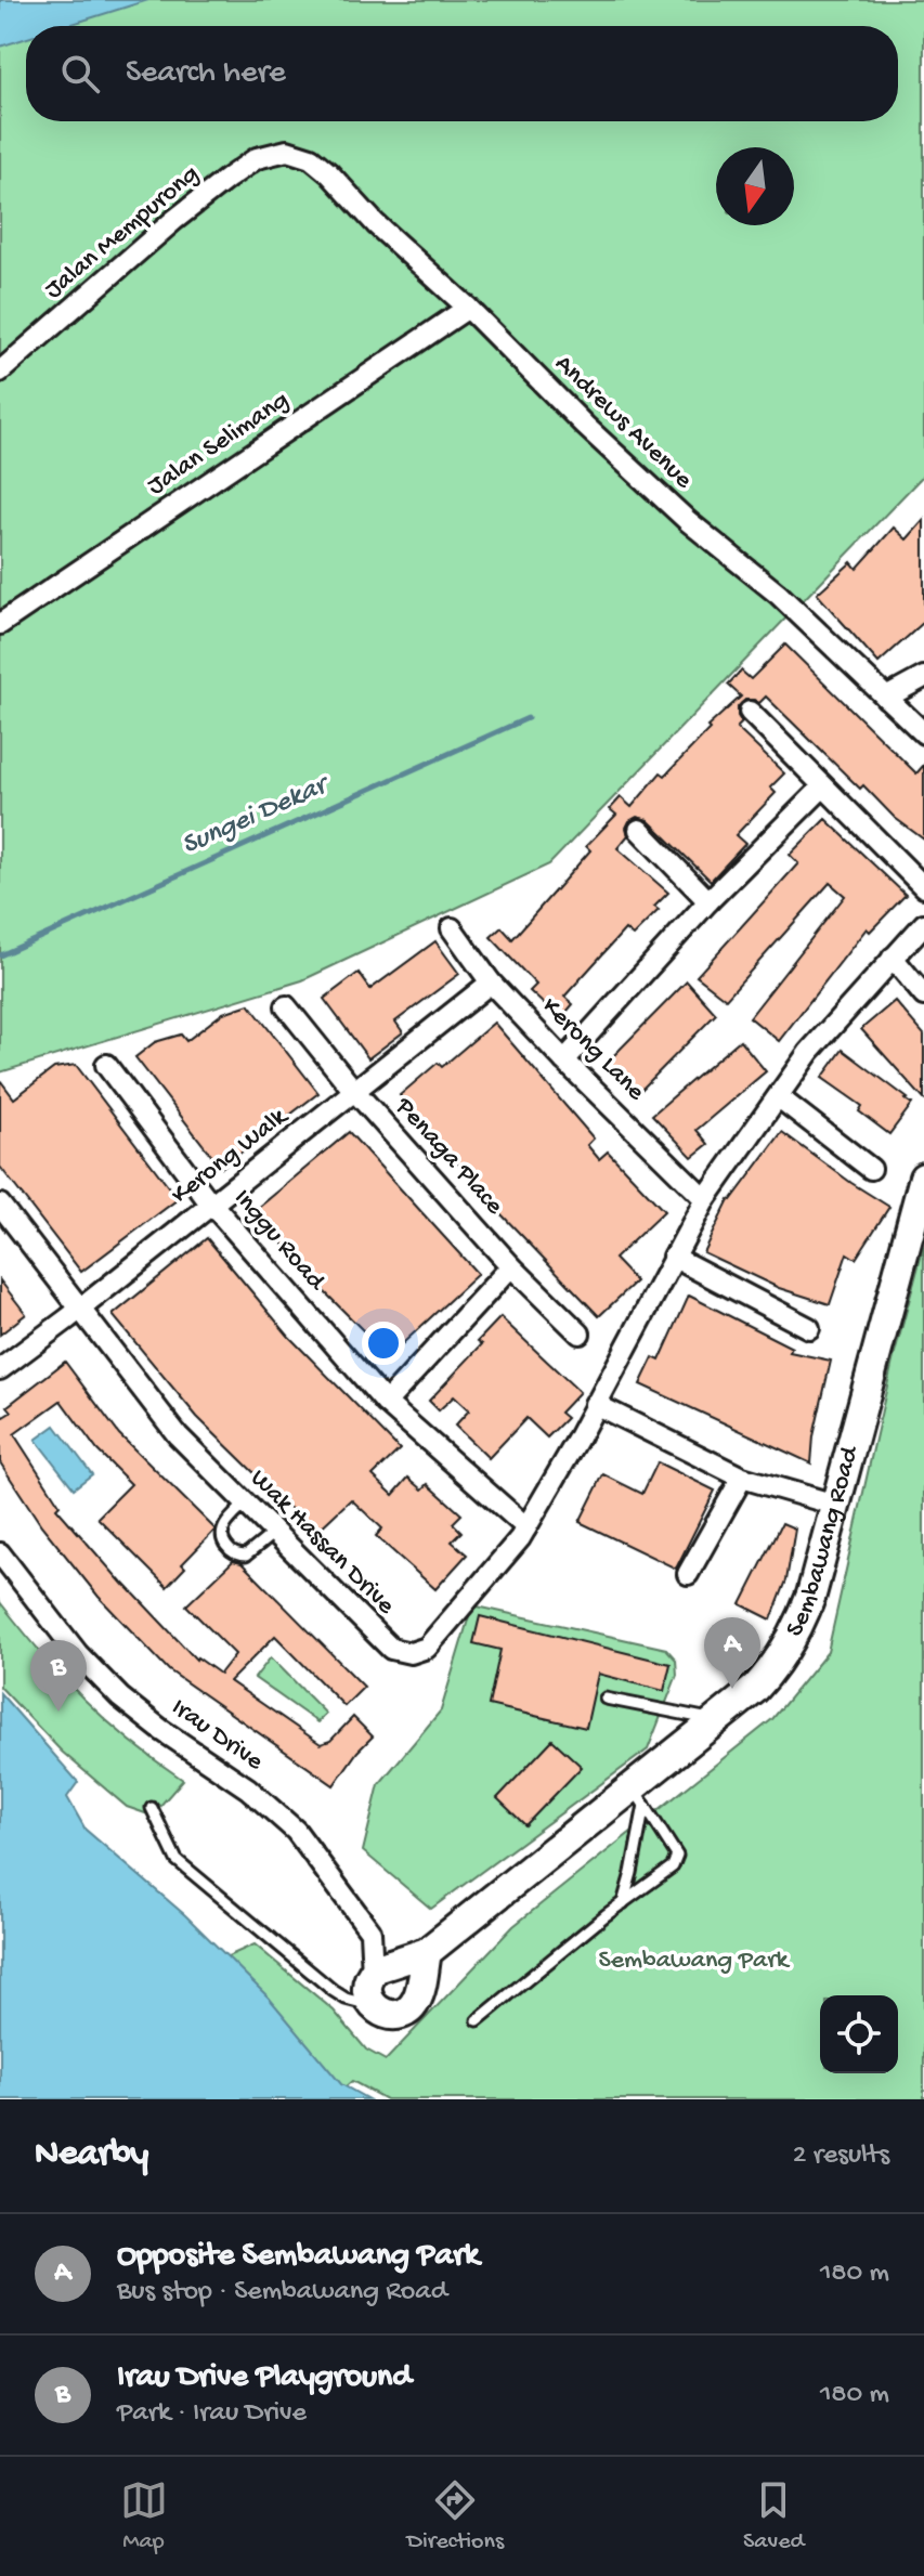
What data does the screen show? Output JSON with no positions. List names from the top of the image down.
{
  "streets": {
    "street": [
      "Jalan Mempurong",
      "Andrews Avenue",
      "Jalan Selimang",
      "Kerong Lane",
      "Kerong Walk",
      "Penaga Place",
      "Inggu Road",
      "Sembawang Road",
      "Wak Hassan Drive",
      "Irau Drive"
    ]
  },
  "crossings": [
    ["Jalan Mempurong", "Andrews Avenue"],
    ["Andrews Avenue", "Jalan Selimang"],
    ["Kerong Lane", "Kerong Walk"],
    ["Kerong Lane", "Wak Hassan Drive"],
    ["Kerong Walk", "Penaga Place"],
    ["Kerong Walk", "Inggu Road"],
    ["Kerong Walk", "Wak Hassan Drive"],
    ["Inggu Road", "Wak Hassan Drive"],
    ["Sembawang Road", "Irau Drive"]
  ],
  "water": ["Sungei Dekar"],
  "parks": ["Sembawang Park"],
  "north": "bottom",
  "page": {
    "search": "Search here",
    "pins": ["A", "B"],
    "heading": ["Nearby", "2 results"],
    "list": [
      {
        "mark": "A",
        "name": "Opposite Sembawang Park",
        "note": "Bus stop · Sembawang Road",
        "value": "180 m"
      },
      {
        "mark": "B",
        "name": "Irau Drive Playground",
        "note": "Park · Irau Drive",
        "value": "180 m"
      }
    ],
    "nav": ["Map", "Directions", "Saved"]
  }
}
